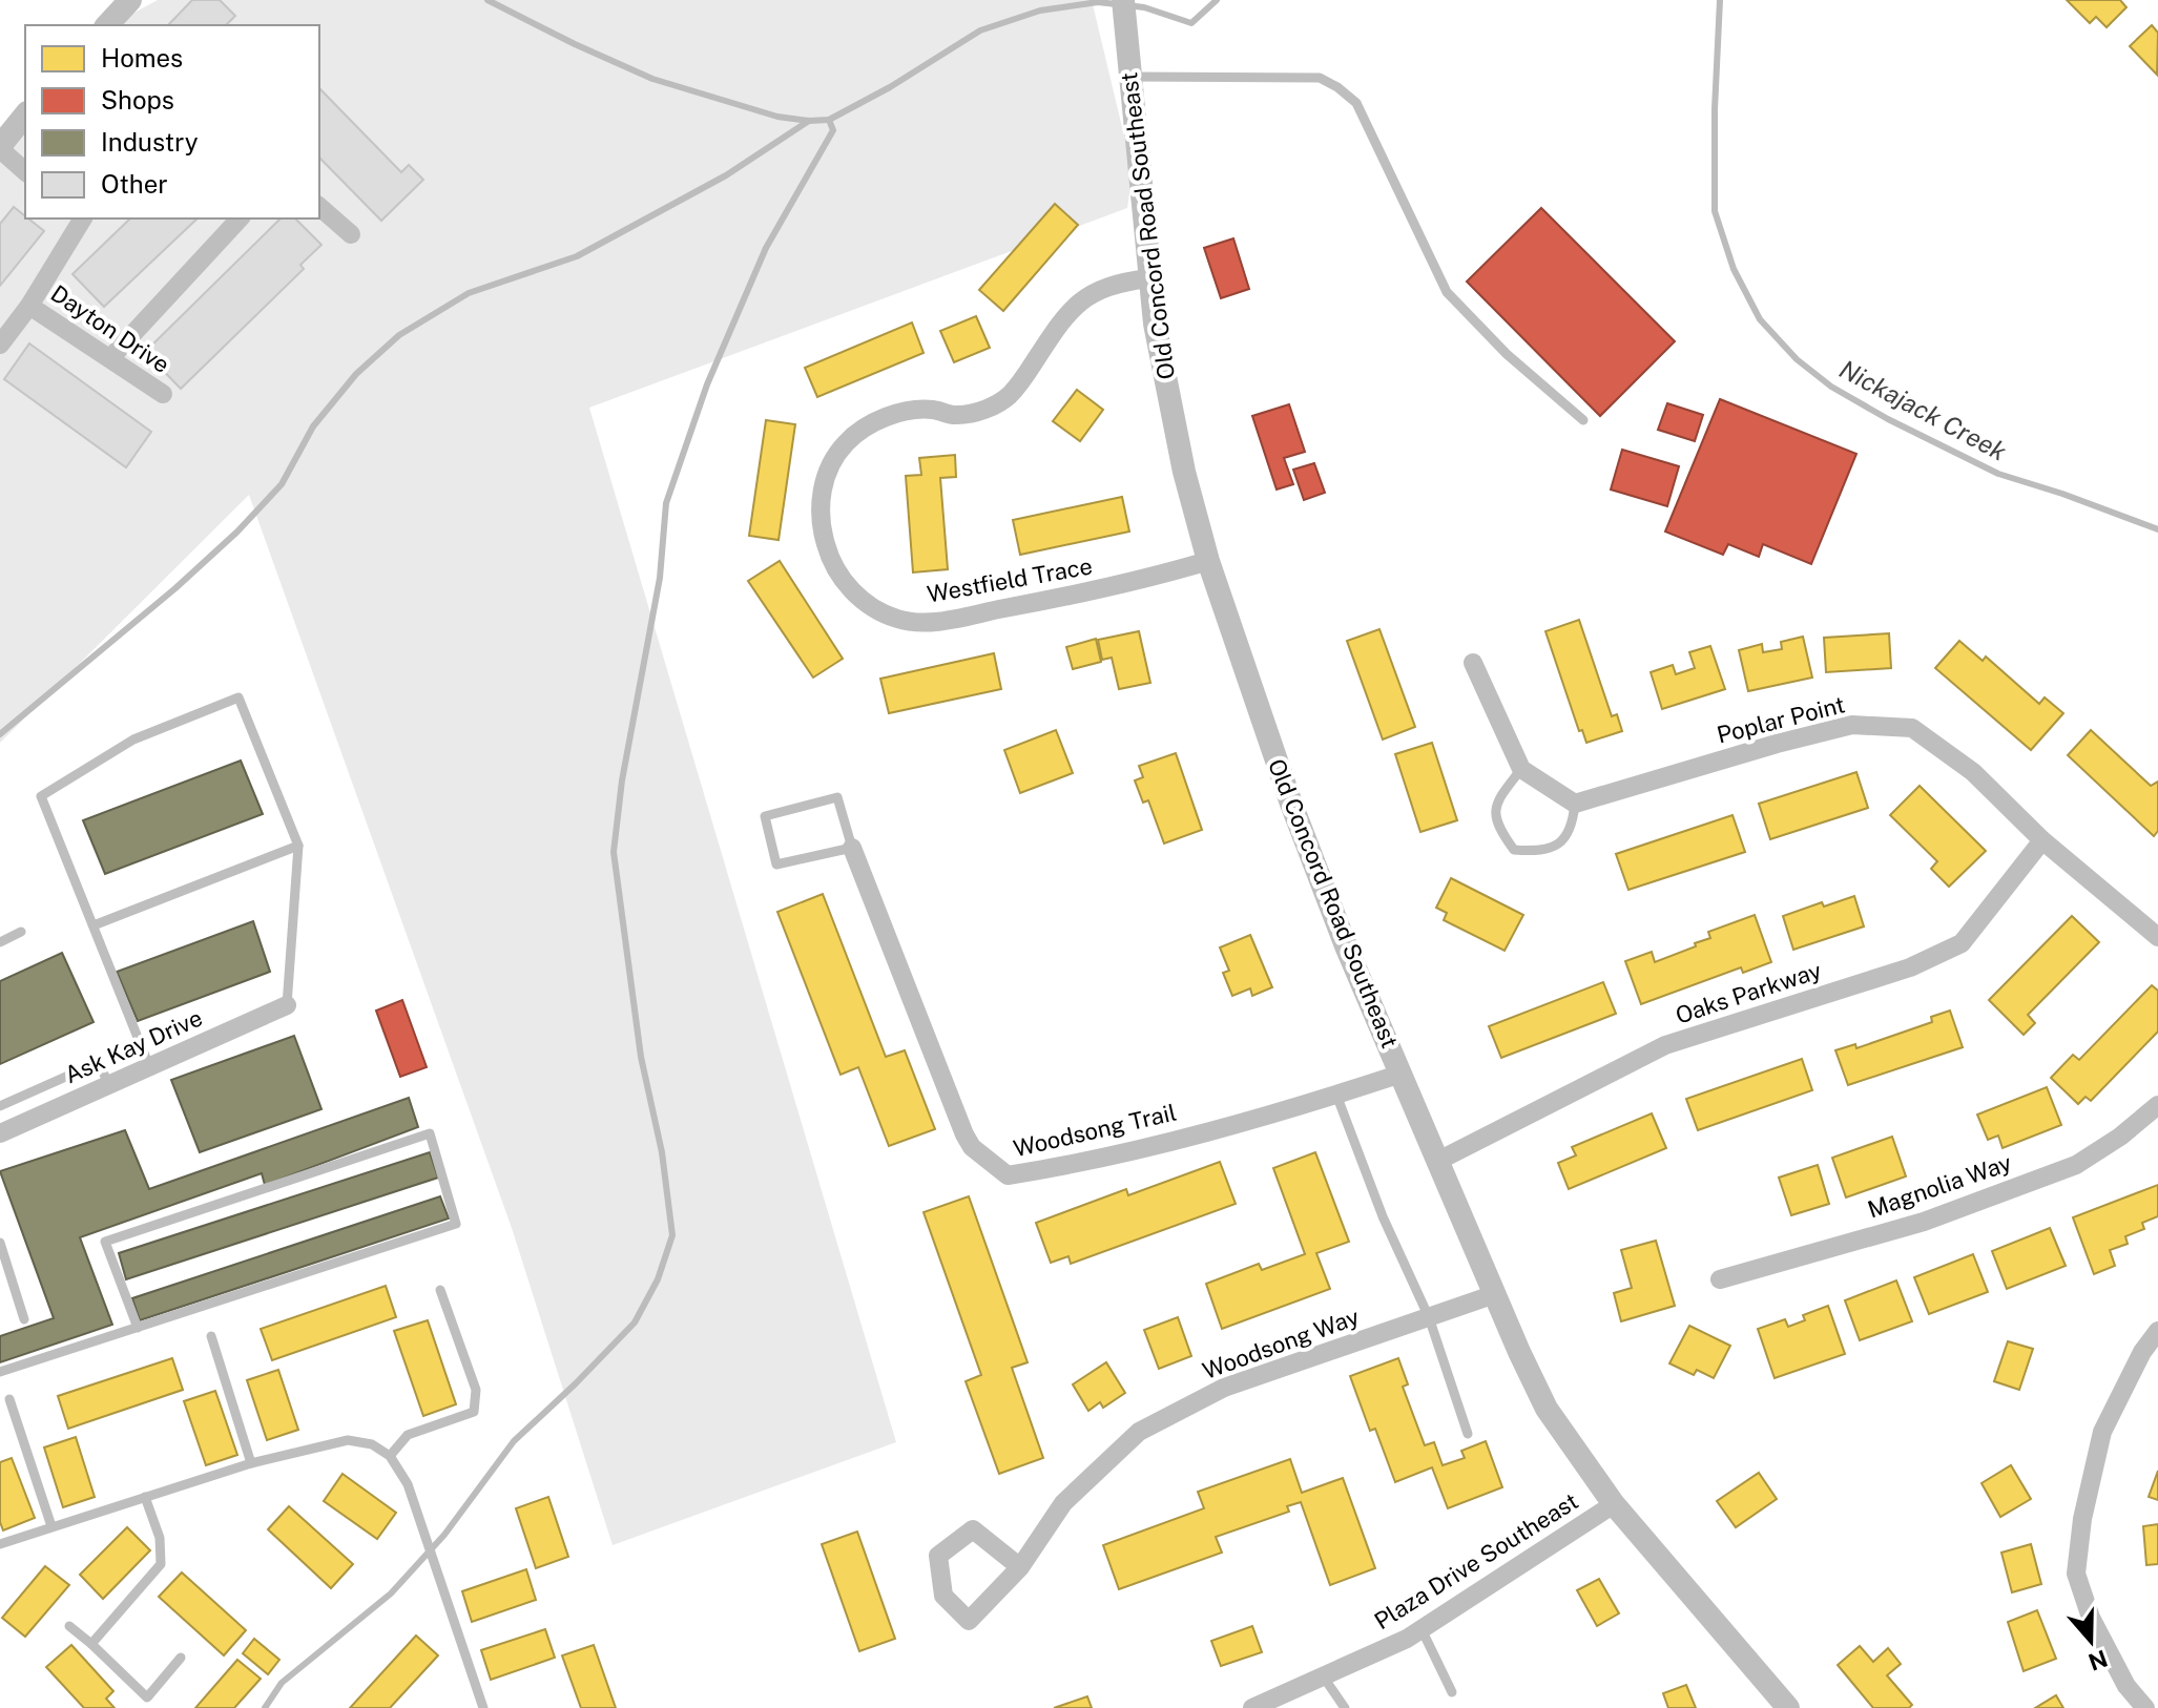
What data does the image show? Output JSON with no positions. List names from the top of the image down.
{
  "streets": {
    "street": [
      "Old Concord Road Southeast",
      "Dayton Drive",
      "Westfield Trace",
      "Poplar Point",
      "Oaks Parkway",
      "Ask Kay Drive",
      "Woodsong Trail",
      "Magnolia Way",
      "Woodsong Way",
      "Plaza Drive Southeast"
    ]
  },
  "crossings": [
    ["Old Concord Road Southeast", "Westfield Trace"],
    ["Old Concord Road Southeast", "Oaks Parkway"],
    ["Old Concord Road Southeast", "Woodsong Trail"],
    ["Old Concord Road Southeast", "Woodsong Way"],
    ["Old Concord Road Southeast", "Plaza Drive Southeast"],
    ["Poplar Point", "Oaks Parkway"]
  ],
  "water": ["Nickajack Creek"],
  "legend": [
    "Homes",
    "Shops",
    "Industry",
    "Other"
  ],
  "north": "bottom"
}
